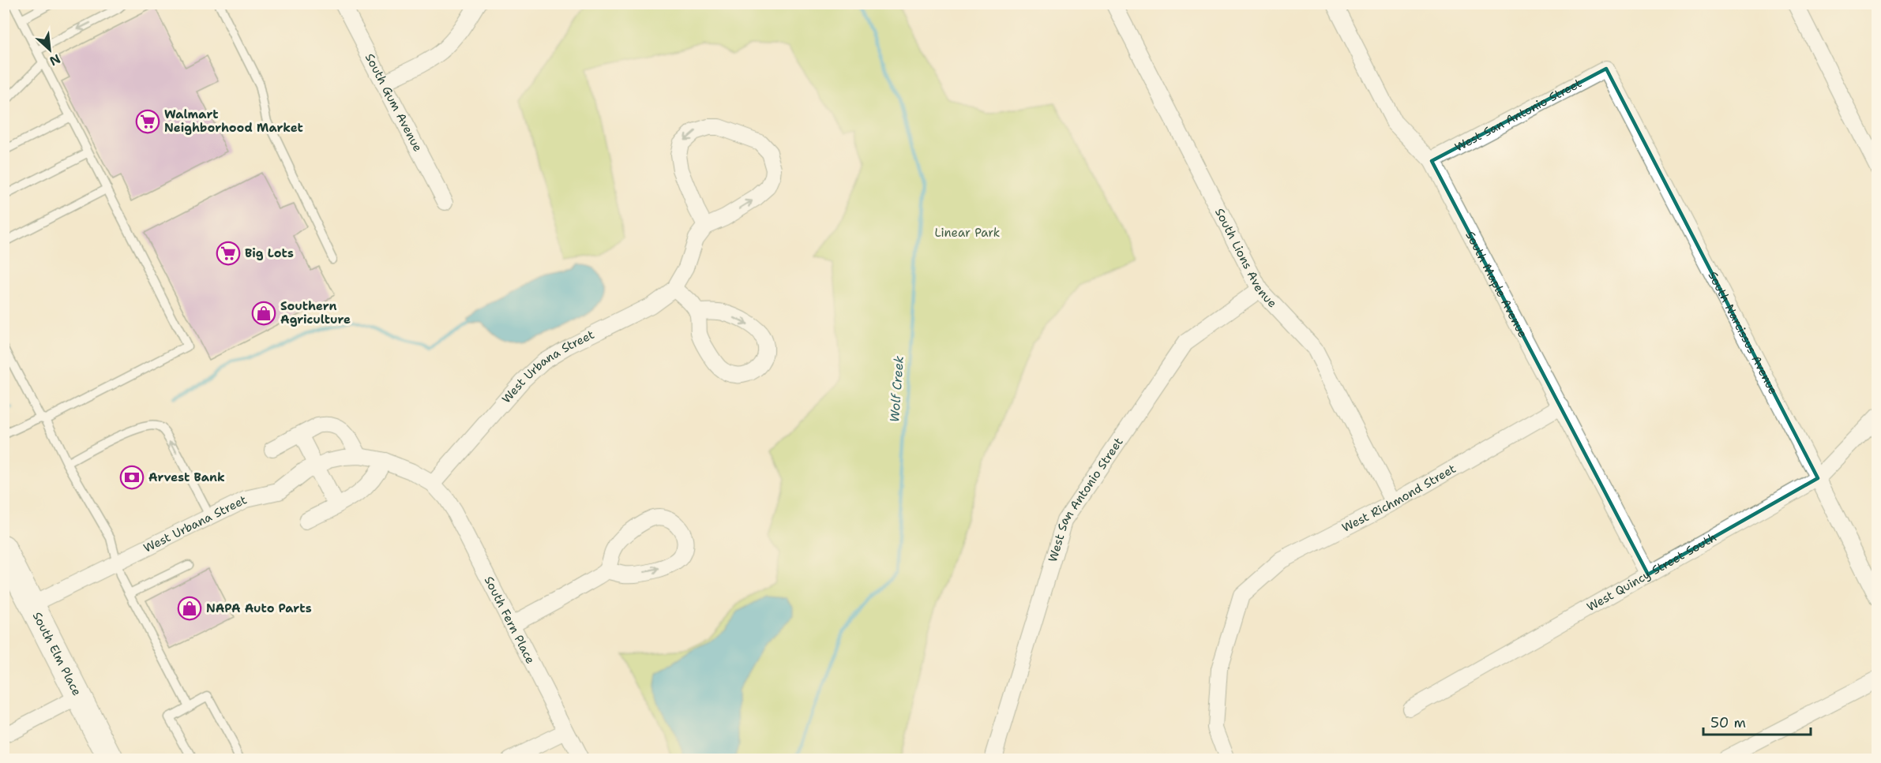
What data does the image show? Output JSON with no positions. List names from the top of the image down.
{
  "streets": {
    "main road": ["South Elm Place"],
    "street": [
      "South Gum Avenue",
      "West San Antonio Street",
      "South Lions Avenue",
      "South Maple Avenue",
      "South Narcissus Avenue",
      "West Urbana Street",
      "West Richmond Street",
      "West Quincy Street South",
      "South Fern Place"
    ]
  },
  "crossings": [
    ["West San Antonio Street", "South Lions Avenue"],
    ["West San Antonio Street", "South Maple Avenue"],
    ["West San Antonio Street", "South Narcissus Avenue"],
    ["South Lions Avenue", "West Richmond Street"],
    ["South Maple Avenue", "West Richmond Street"],
    ["South Maple Avenue", "West Quincy Street South"],
    ["South Narcissus Avenue", "West Quincy Street South"],
    ["West Urbana Street", "South Fern Place"],
    ["West Urbana Street", "South Elm Place"]
  ],
  "water": ["Wolf Creek"],
  "parks": ["Linear Park"],
  "places": {
    "supermarket": ["Walmart Neighborhood Market", "Big Lots"],
    "shop": ["Southern Agriculture", "NAPA Auto Parts"],
    "bank": ["Arvest Bank"]
  },
  "scale_bar": "50 m",
  "north": "bottom right"
}
